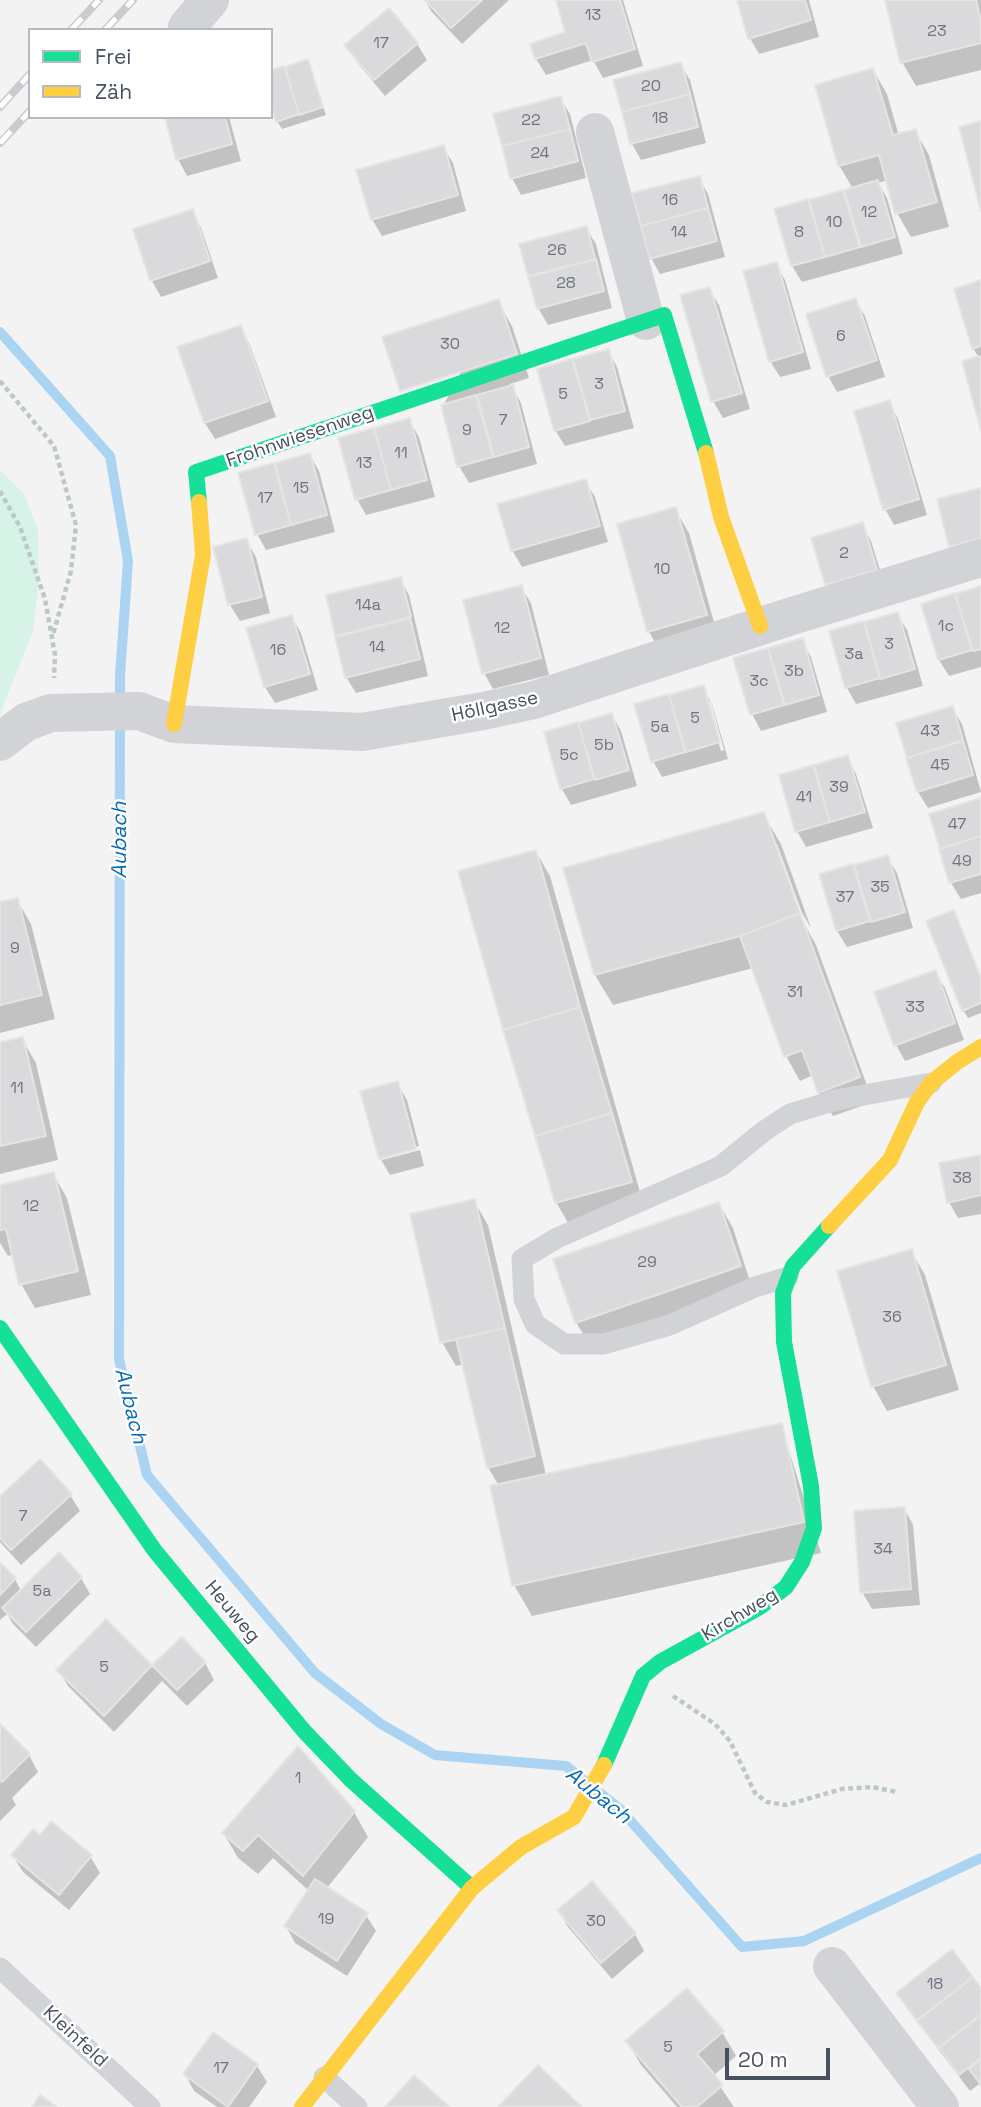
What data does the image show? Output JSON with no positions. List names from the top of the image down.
{
  "streets": {
    "street": [
      "Frohnwiesenweg",
      "Höllgasse",
      "Heuweg",
      "Kirchweg"
    ],
    "lane": ["Kleinfeld"]
  },
  "crossings": [
    ["Frohnwiesenweg", "Höllgasse"]
  ],
  "water": ["Aubach"],
  "house_numbers": [
    "13",
    "23",
    "17",
    "20",
    "18",
    "22",
    "24",
    "16",
    "12",
    "10",
    "14",
    "8",
    "26",
    "28",
    "6",
    "30",
    "3",
    "5",
    "7",
    "9",
    "11",
    "13",
    "15",
    "17",
    "2",
    "10",
    "14a",
    "1c",
    "12",
    "3",
    "14",
    "16",
    "3a",
    "3b",
    "3c",
    "5",
    "5a",
    "43",
    "5b",
    "5c",
    "45",
    "39",
    "41",
    "47",
    "49",
    "35",
    "37",
    "9",
    "31",
    "33",
    "11",
    "38",
    "12",
    "29",
    "36",
    "7",
    "34",
    "5a",
    "5",
    "1",
    "19",
    "30",
    "18",
    "5",
    "17"
  ],
  "legend": ["Frei", "Zäh"],
  "scale_bar": "20 m"
}
